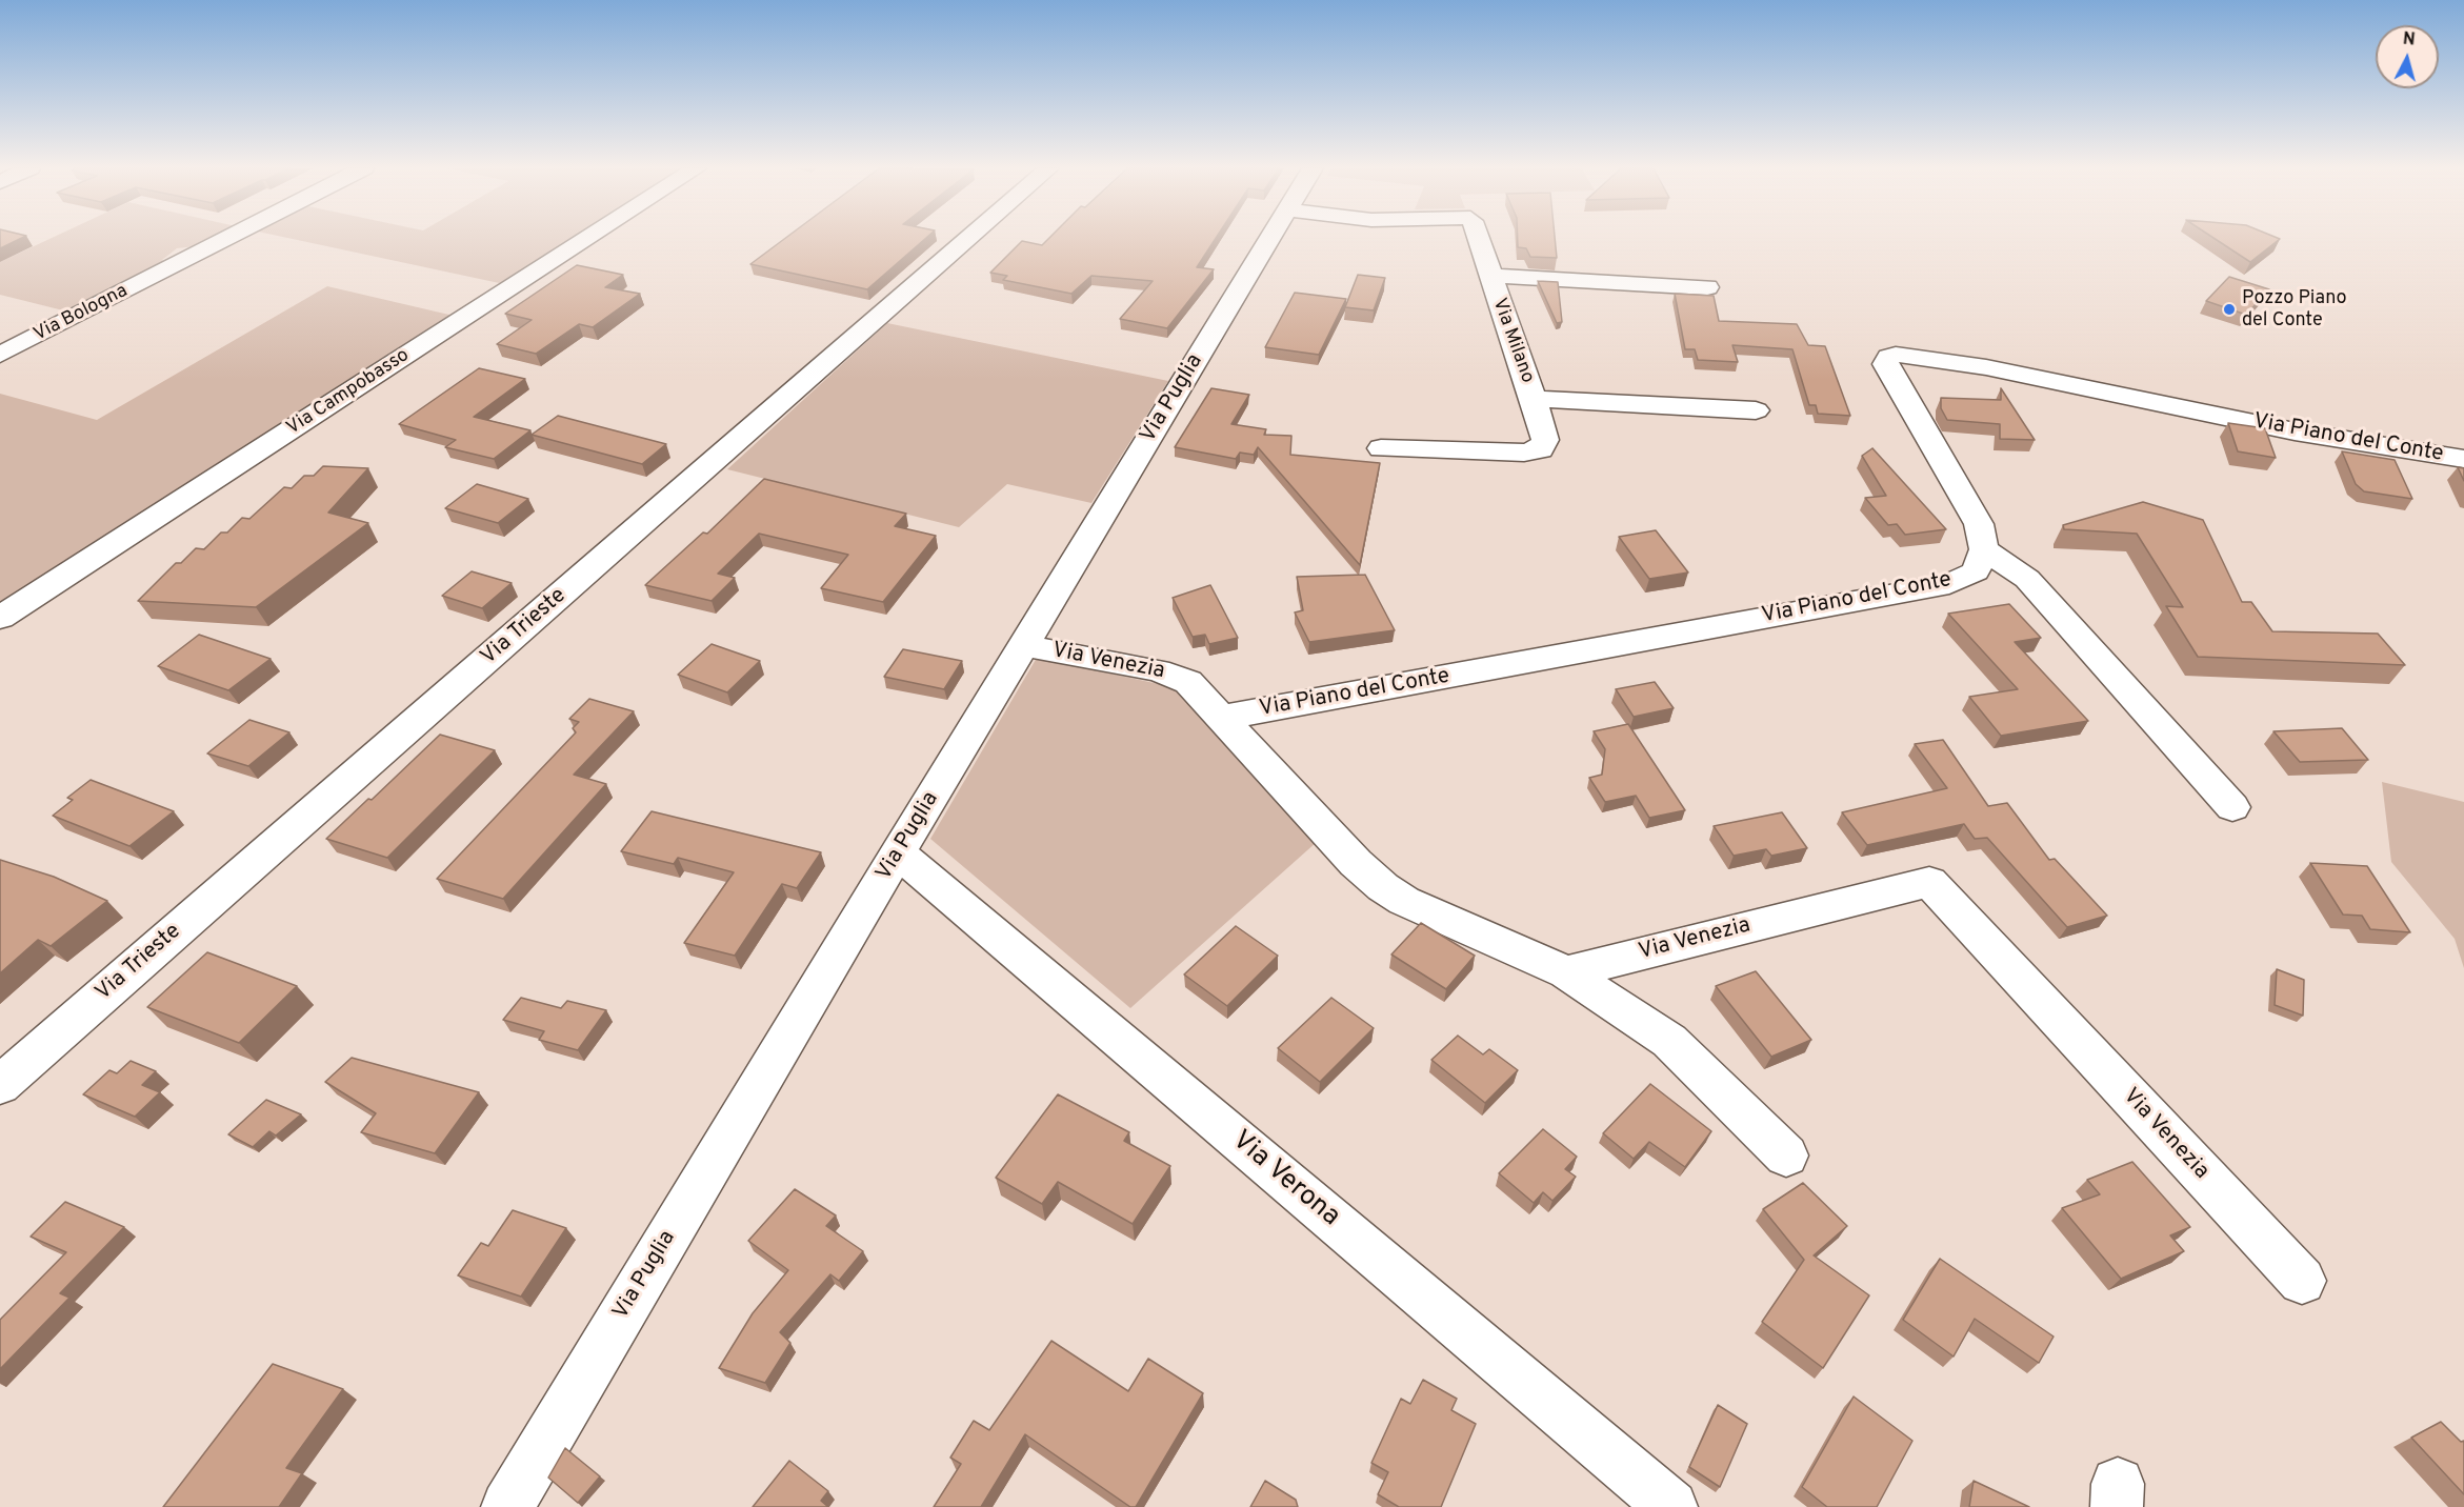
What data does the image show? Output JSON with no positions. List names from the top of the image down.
{
  "streets": {
    "street": [
      "Via Bologna",
      "Via Milano",
      "Via Campobasso",
      "Via Puglia",
      "Via Piano del Conte",
      "Via Trieste",
      "Via Venezia",
      "Via Verona"
    ]
  },
  "crossings": [
    ["Via Puglia", "Via Venezia"],
    ["Via Puglia", "Via Verona"],
    ["Via Piano del Conte", "Via Venezia"]
  ],
  "places": ["Pozzo Piano del Conte"],
  "north": "top"
}
